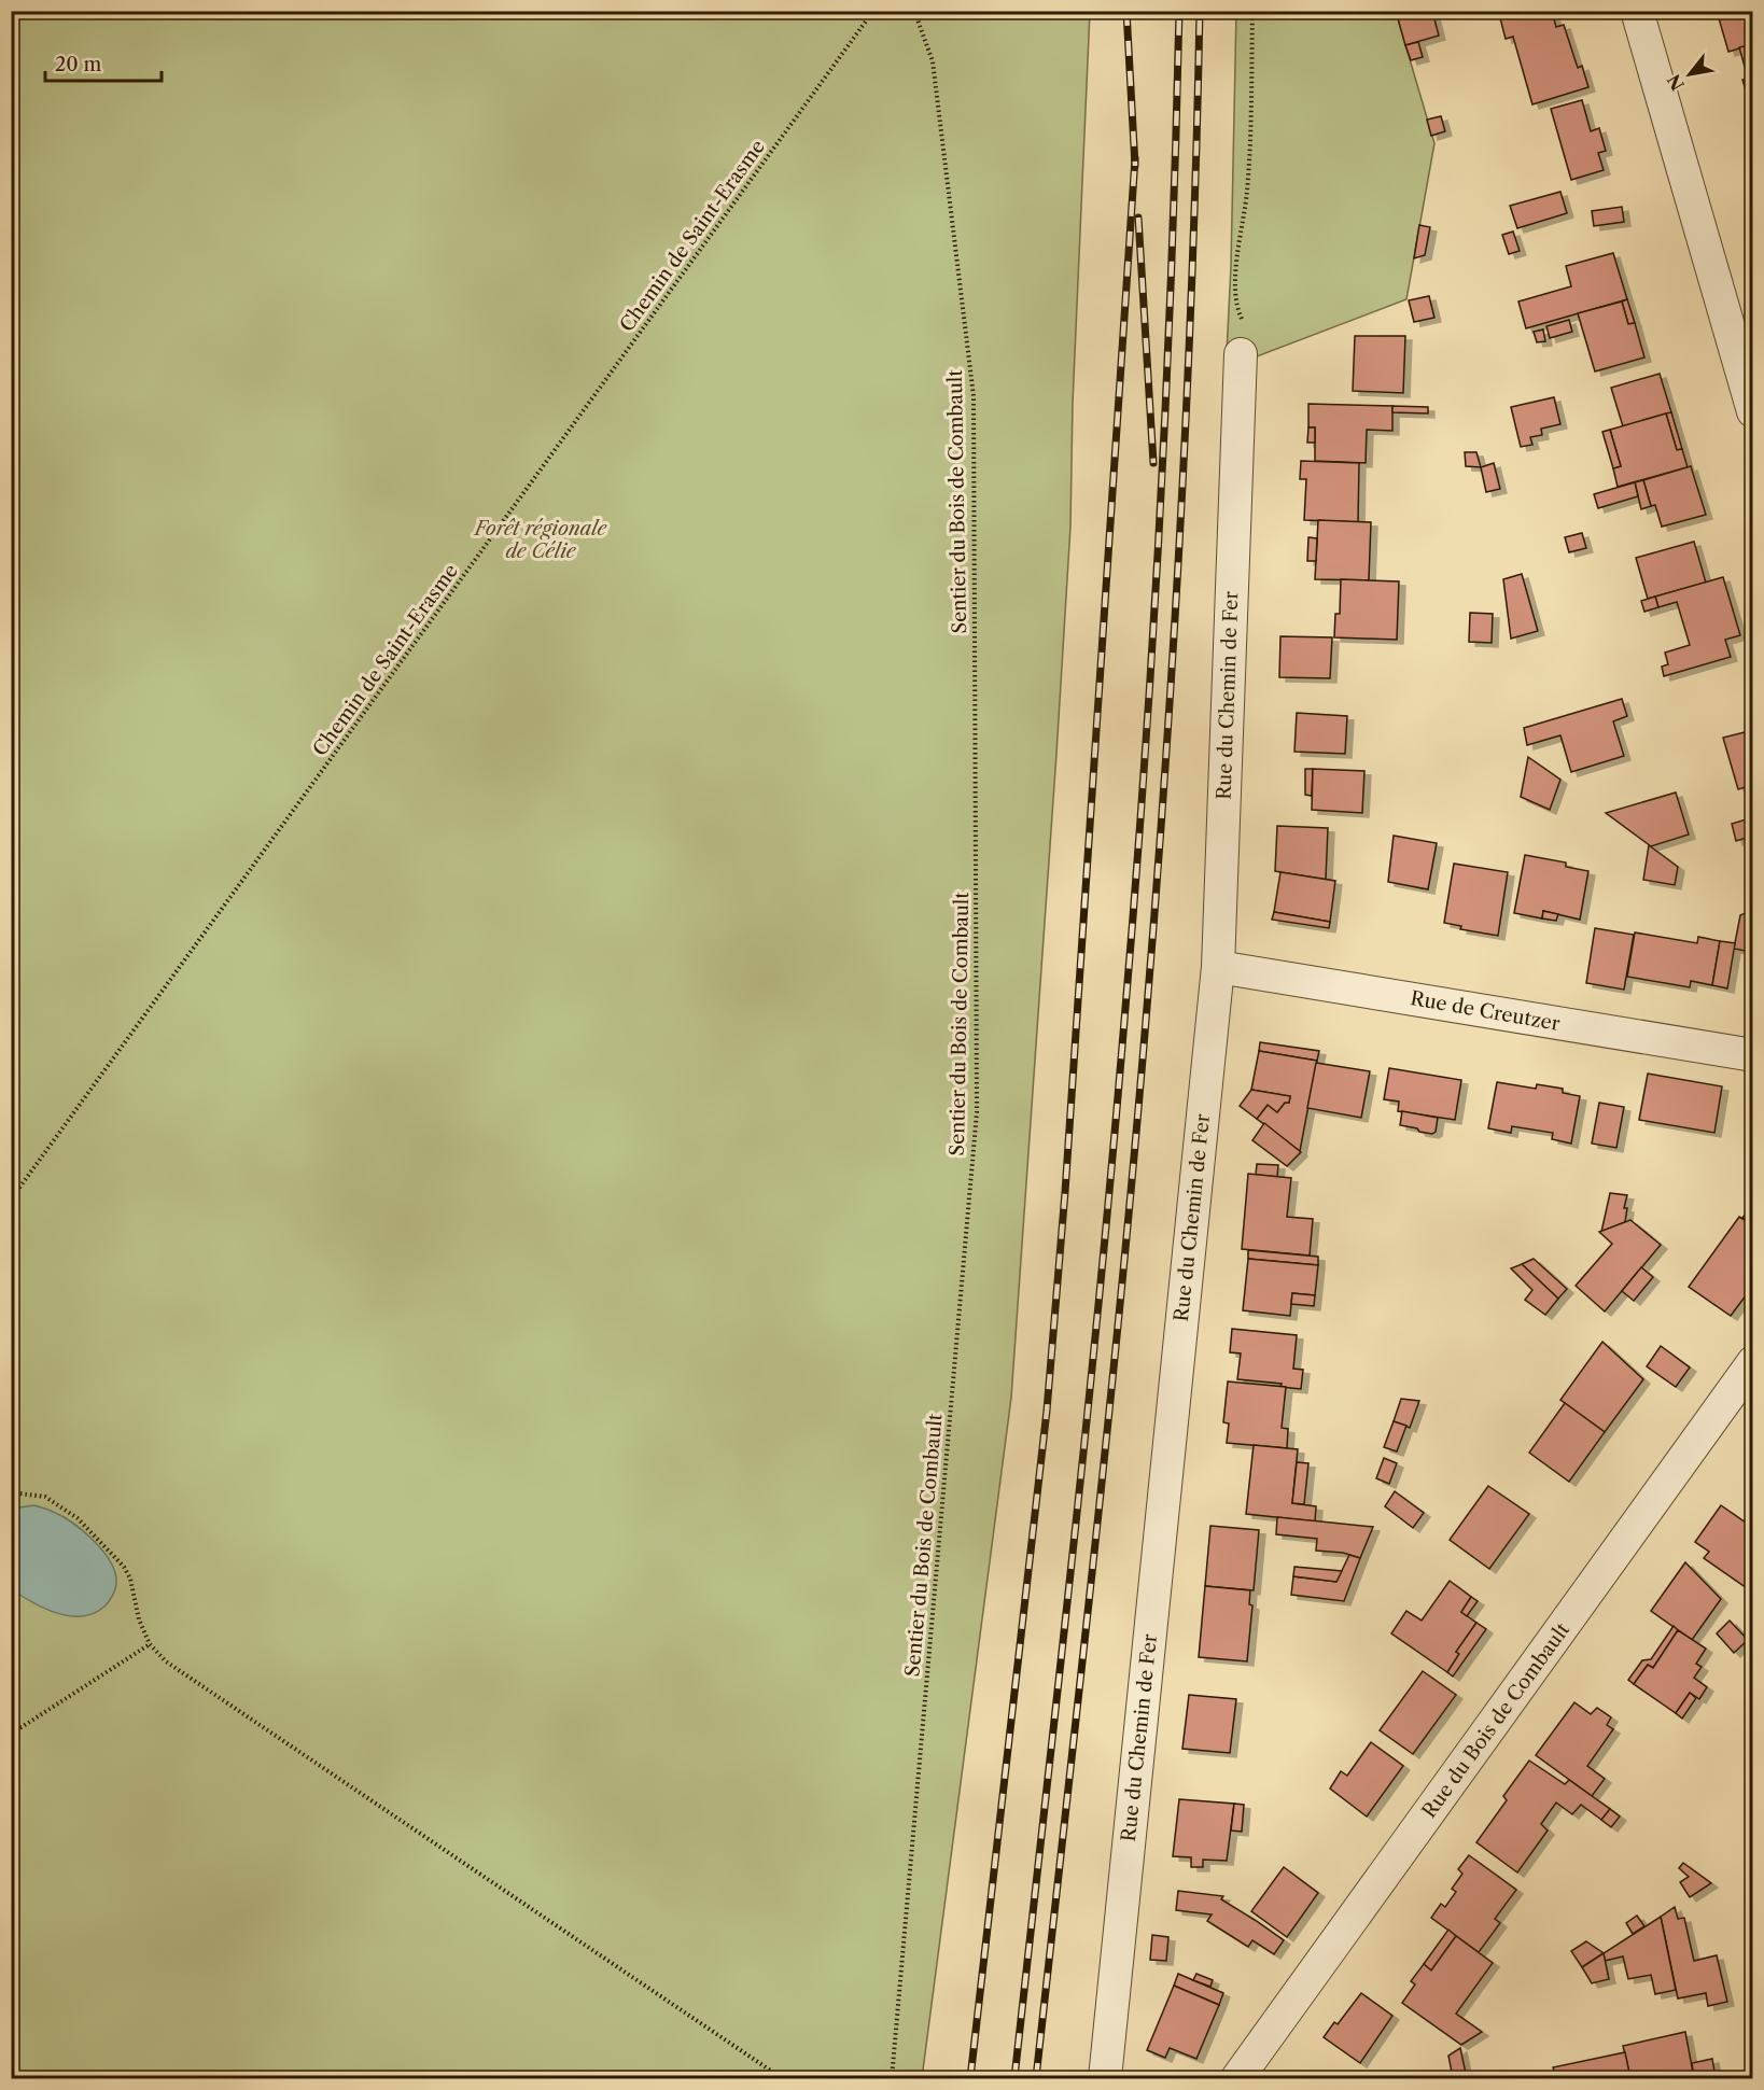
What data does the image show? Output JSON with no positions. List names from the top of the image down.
{
  "streets": {
    "street": ["Rue du Chemin de Fer", "Rue de Creutzer", "Rue du Bois de Combault"],
    "path": ["Chemin de Saint-Erasme", "Sentier du Bois de Combault"]
  },
  "crossings": [
    ["Rue du Chemin de Fer", "Rue de Creutzer"]
  ],
  "parks": ["Forêt régionale de Célie"],
  "scale_bar": "20 m",
  "north": "bottom left"
}
